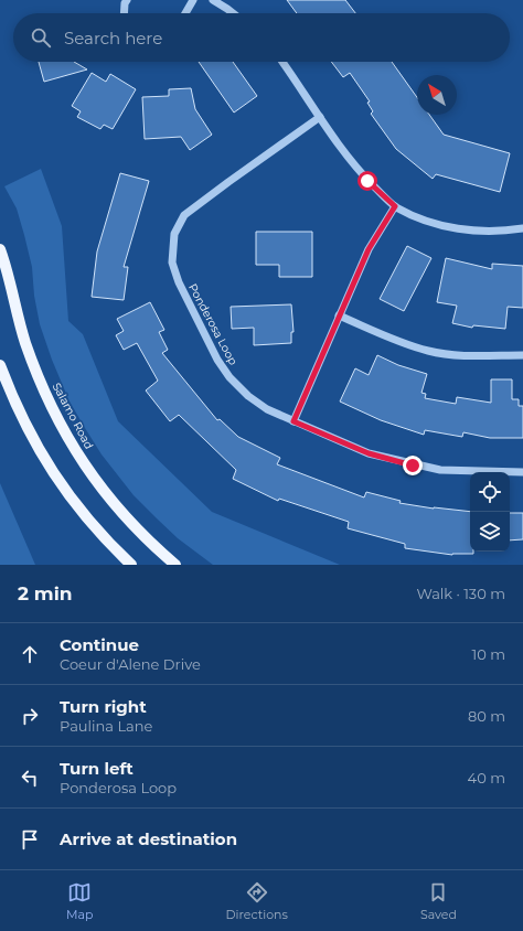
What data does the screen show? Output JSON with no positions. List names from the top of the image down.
{
  "streets": {
    "main road": ["Salamo Road"],
    "street": ["Ponderosa Loop"]
  },
  "north": "top left",
  "page": {
    "search": "Search here",
    "heading": ["2 min", "Walk · 130 m"],
    "list": [
      ["Continue", "Coeur d'Alene Drive", "10 m"],
      ["Turn right", "Paulina Lane", "80 m"],
      ["Turn left", "Ponderosa Loop", "40 m"],
      "Arrive at destination"
    ],
    "nav": ["Map", "Directions", "Saved"]
  }
}
